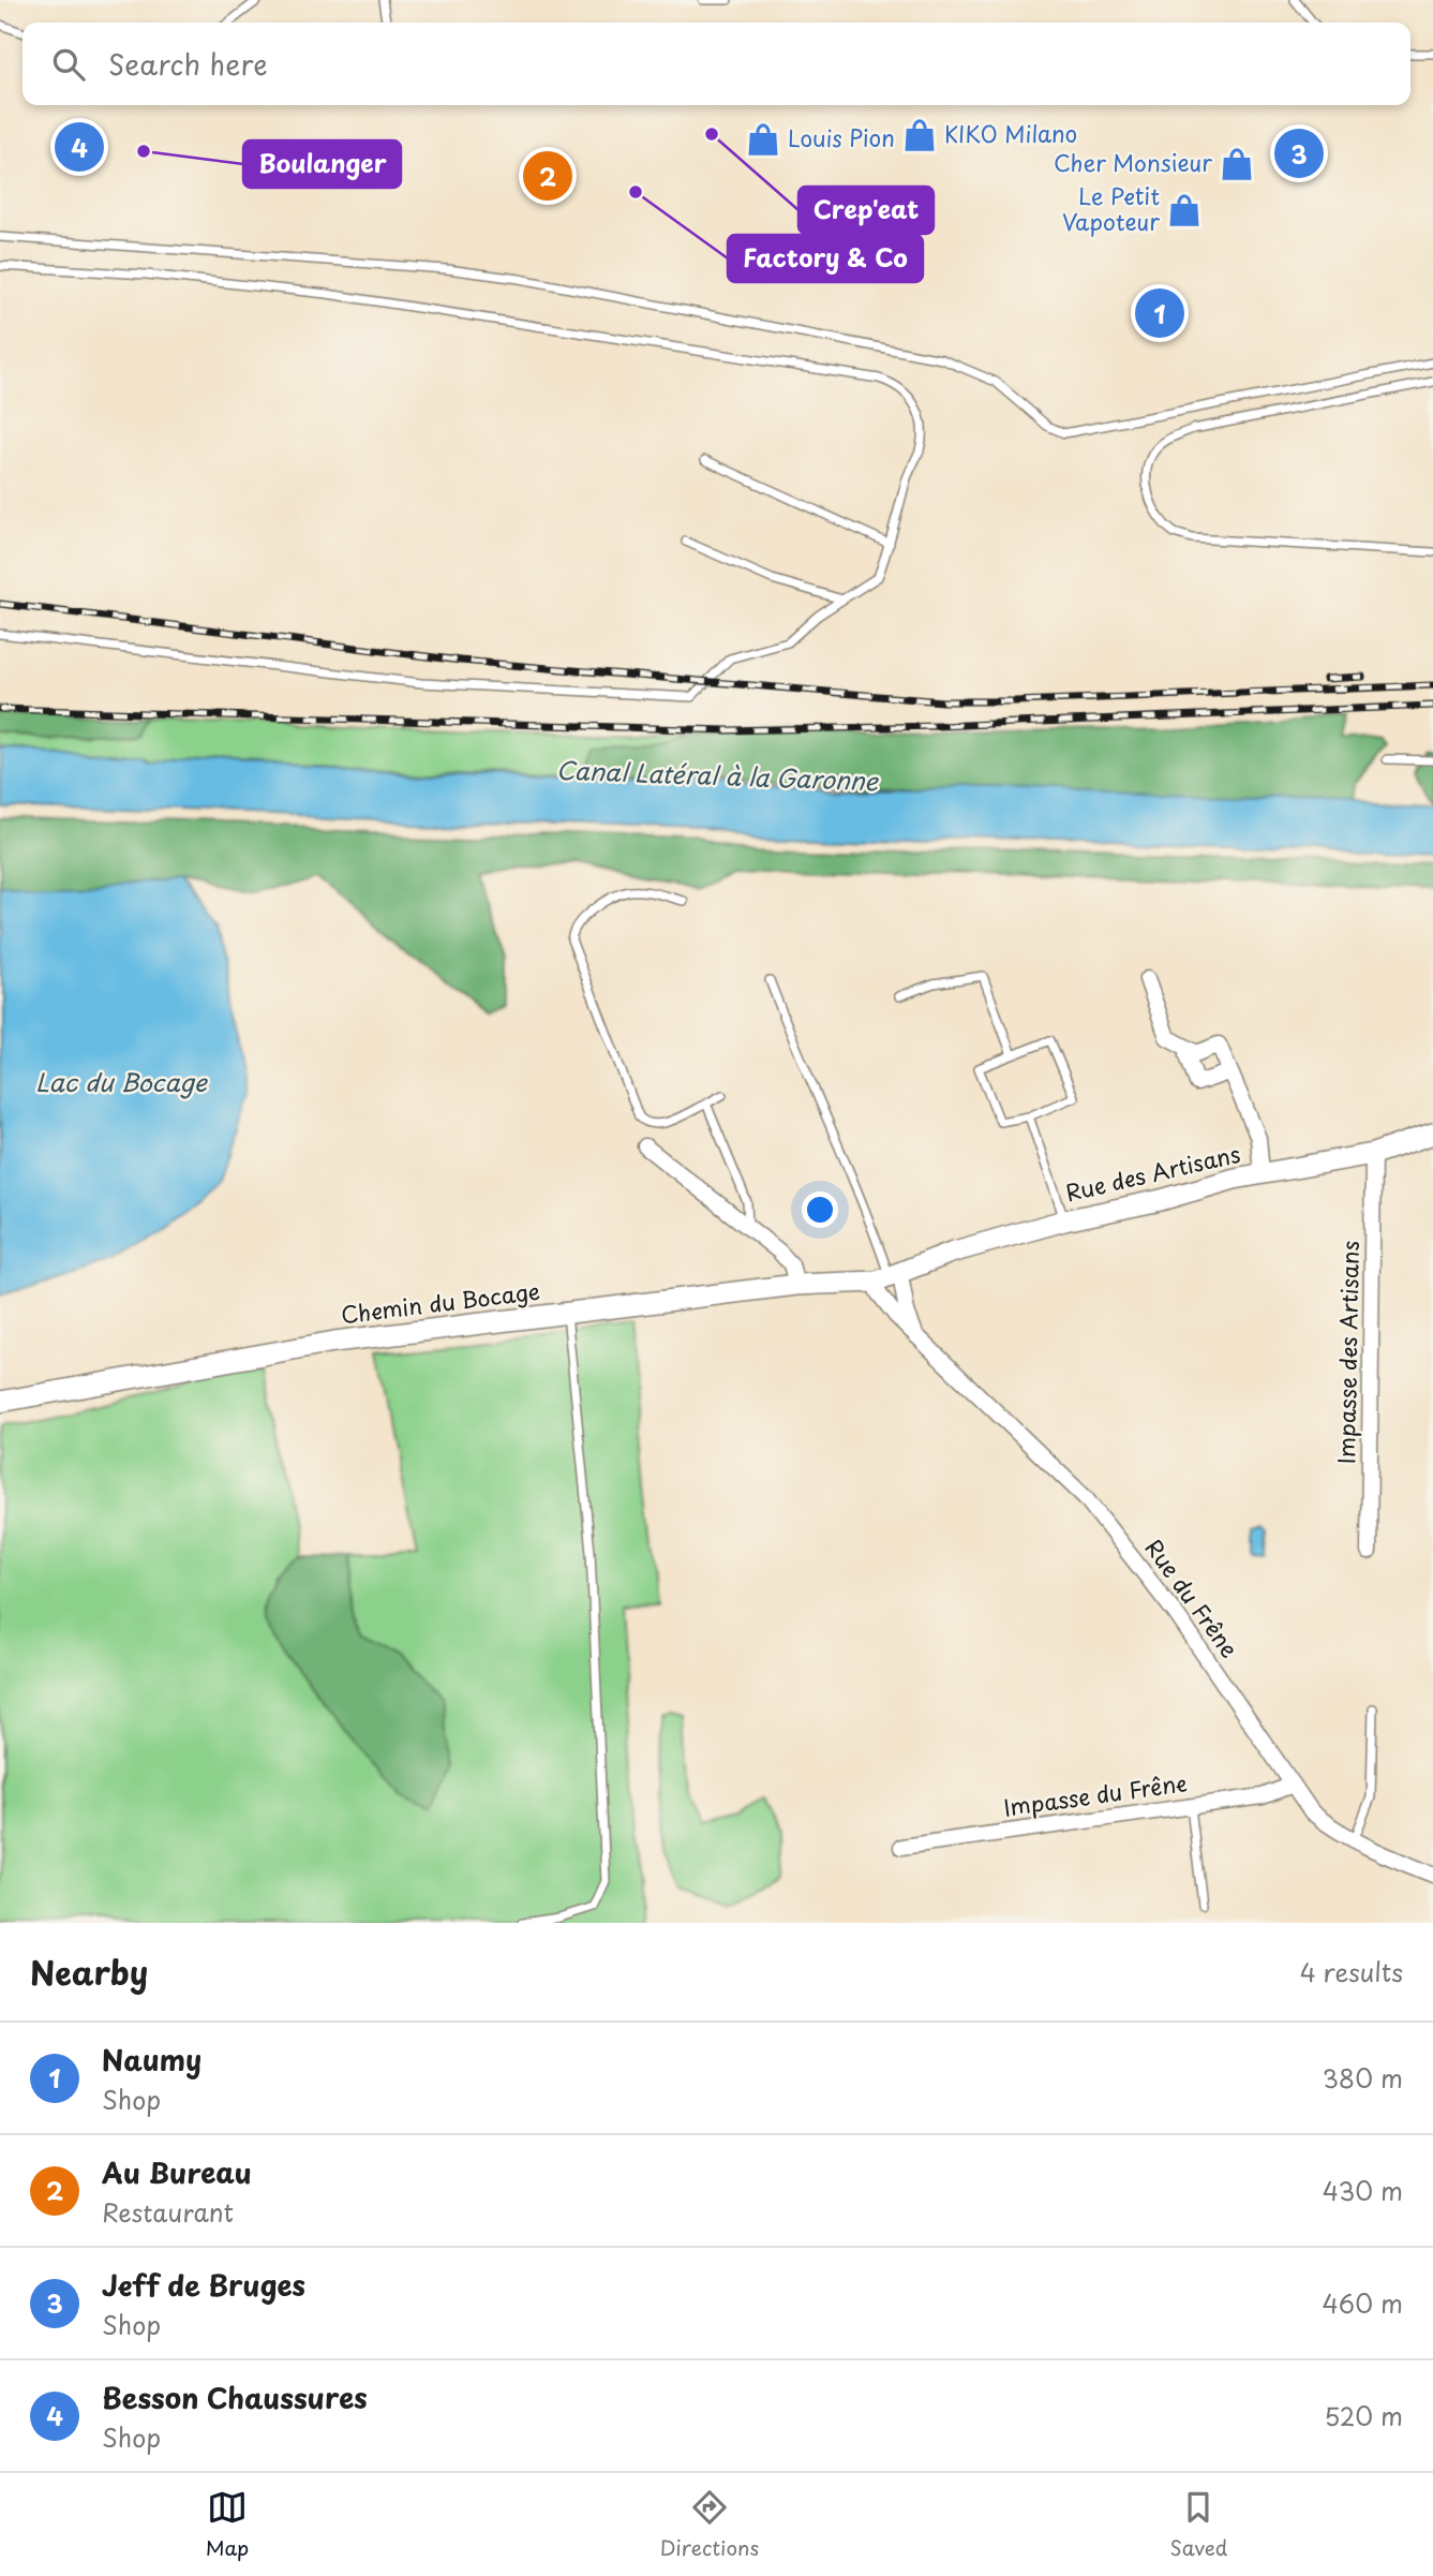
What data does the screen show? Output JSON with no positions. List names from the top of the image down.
{
  "streets": {
    "street": [
      "Rue des Artisans",
      "Chemin du Bocage",
      "Impasse des Artisans",
      "Rue du Frêne",
      "Impasse du Frêne"
    ]
  },
  "crossings": [
    ["Rue des Artisans", "Chemin du Bocage"],
    ["Rue des Artisans", "Impasse des Artisans"],
    ["Rue des Artisans", "Rue du Frêne"],
    ["Chemin du Bocage", "Rue du Frêne"],
    ["Rue du Frêne", "Impasse du Frêne"]
  ],
  "water": ["Canal Latéral à la Garonne", "Lac du Bocage"],
  "places": {
    "other": ["Crep'eat", "Boulanger", "Factory & Co"],
    "shop": [
      "KIKO Milano",
      "Louis Pion",
      "Cher Monsieur",
      "Le Petit Vapoteur"
    ]
  },
  "page": {
    "search": "Search here",
    "pins": [
      "4",
      "3",
      "2",
      "1"
    ],
    "heading": ["Nearby", "4 results"],
    "list": [
      {
        "mark": "1",
        "name": "Naumy",
        "note": "Shop",
        "value": "380 m"
      },
      {
        "mark": "2",
        "name": "Au Bureau",
        "note": "Restaurant",
        "value": "430 m"
      },
      {
        "mark": "3",
        "name": "Jeff de Bruges",
        "note": "Shop",
        "value": "460 m"
      },
      {
        "mark": "4",
        "name": "Besson Chaussures",
        "note": "Shop",
        "value": "520 m"
      }
    ],
    "nav": ["Map", "Directions", "Saved"]
  }
}
